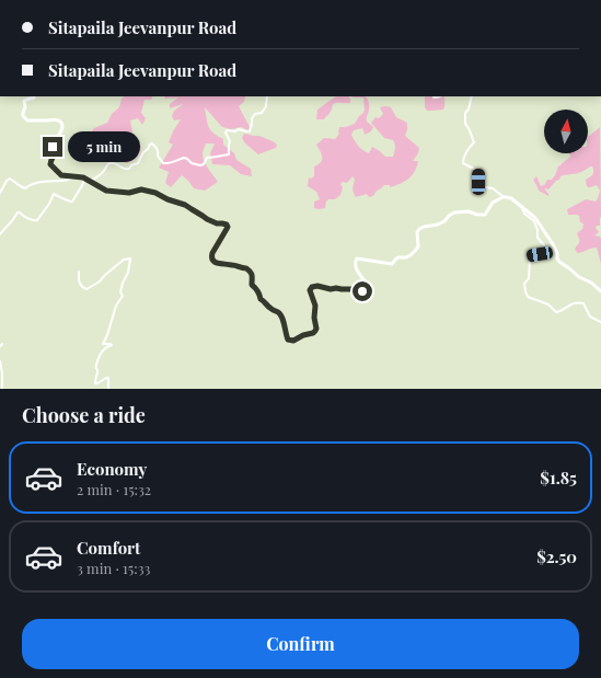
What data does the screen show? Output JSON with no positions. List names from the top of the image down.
{
  "north": "top",
  "page": {
    "banner": ["Sitapaila Jeevanpur Road", "Sitapaila Jeevanpur Road"],
    "bubble": "5 min",
    "heading": "Choose a ride",
    "list": [
      {
        "name": "Economy",
        "note": "2 min · 15:32",
        "value": "$1.85"
      },
      {
        "name": "Comfort",
        "note": "3 min · 15:33",
        "value": "$2.50"
      }
    ],
    "buttons": "Confirm"
  }
}
